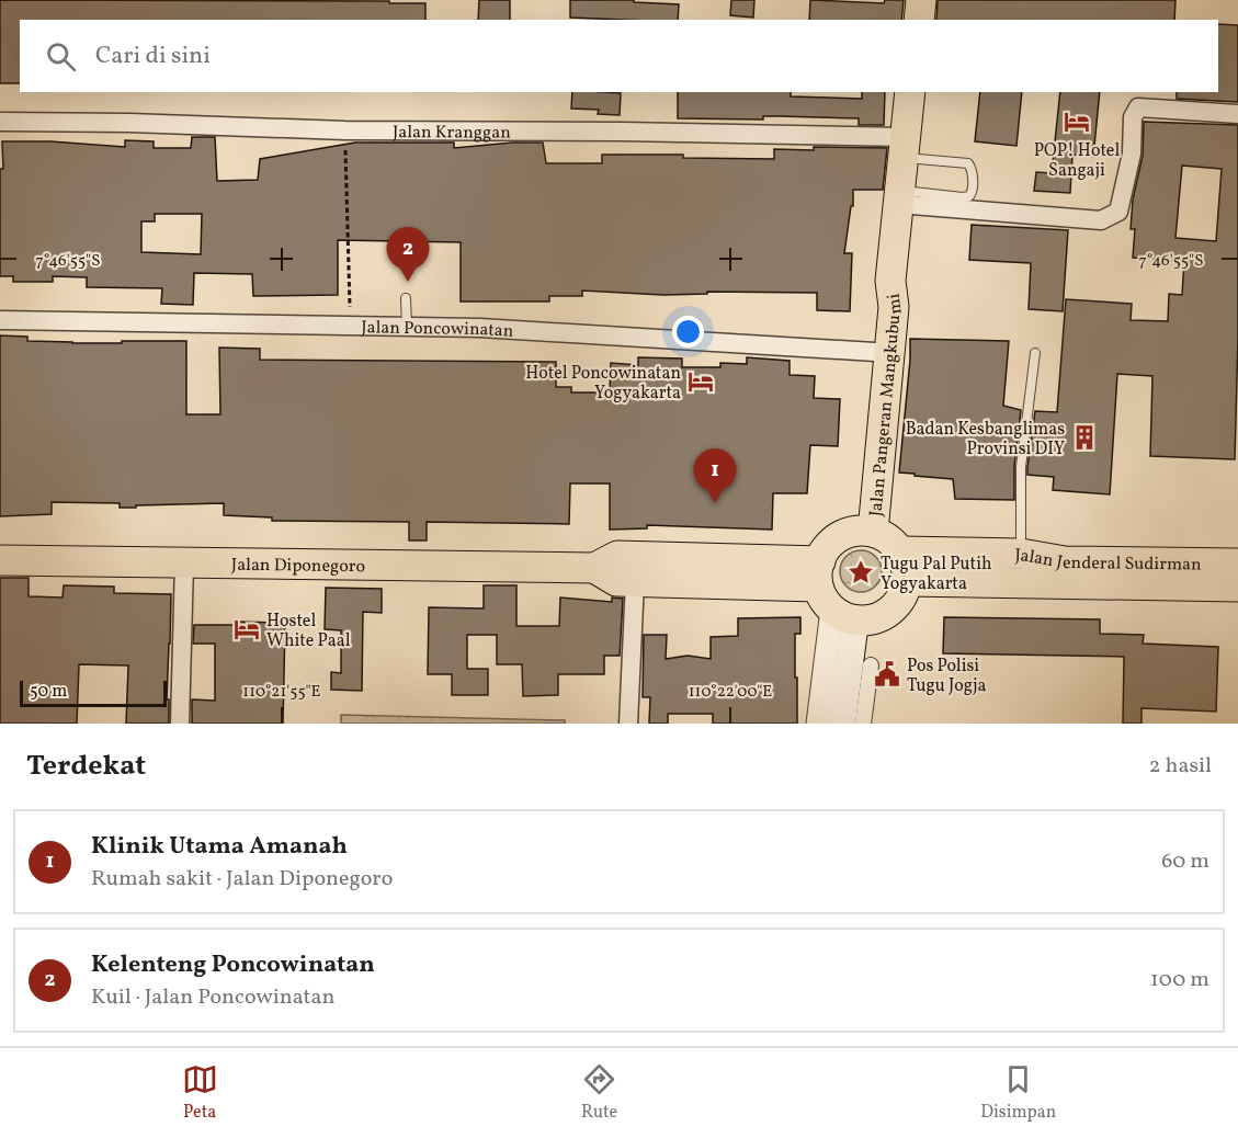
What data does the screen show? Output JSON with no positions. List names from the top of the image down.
{
  "streets": {
    "main road": ["Jalan Pangeran Mangkubumi", "Jalan Jenderal Sudirman", "Jalan Diponegoro"],
    "street": ["Jalan Kranggan", "Jalan Poncowinatan"]
  },
  "crossings": [
    ["Jalan Kranggan", "Jalan Pangeran Mangkubumi"],
    ["Jalan Poncowinatan", "Jalan Pangeran Mangkubumi"],
    ["Jalan Pangeran Mangkubumi", "Jalan Jenderal Sudirman"],
    ["Jalan Pangeran Mangkubumi", "Jalan Diponegoro"],
    ["Jalan Jenderal Sudirman", "Jalan Diponegoro"]
  ],
  "places": {
    "hotel": ["POP! Hotel Sangaji", "Hotel Poncowinatan Yogyakarta", "Hostel White Paal"],
    "building": ["Badan Kesbanglimas Provinsi DIY"],
    "place": ["Tugu Pal Putih Yogyakarta"],
    "public building": ["Pos Polisi Tugu Jogja"]
  },
  "scale_bar": "50 m",
  "page": {
    "search": "Cari di sini",
    "pins": ["2", "1"],
    "scale": "50 m",
    "heading": ["Terdekat", "2 hasil"],
    "list": [
      {
        "mark": "1",
        "name": "Klinik Utama Amanah",
        "note": "Rumah sakit · Jalan Diponegoro",
        "value": "60 m"
      },
      {
        "mark": "2",
        "name": "Kelenteng Poncowinatan",
        "note": "Kuil · Jalan Poncowinatan",
        "value": "100 m"
      }
    ],
    "nav": ["Peta", "Rute", "Disimpan"]
  },
  "coordinates": ["7°46'55\"S", "110°21'55\"E", "110°22'00\"E"]
}
